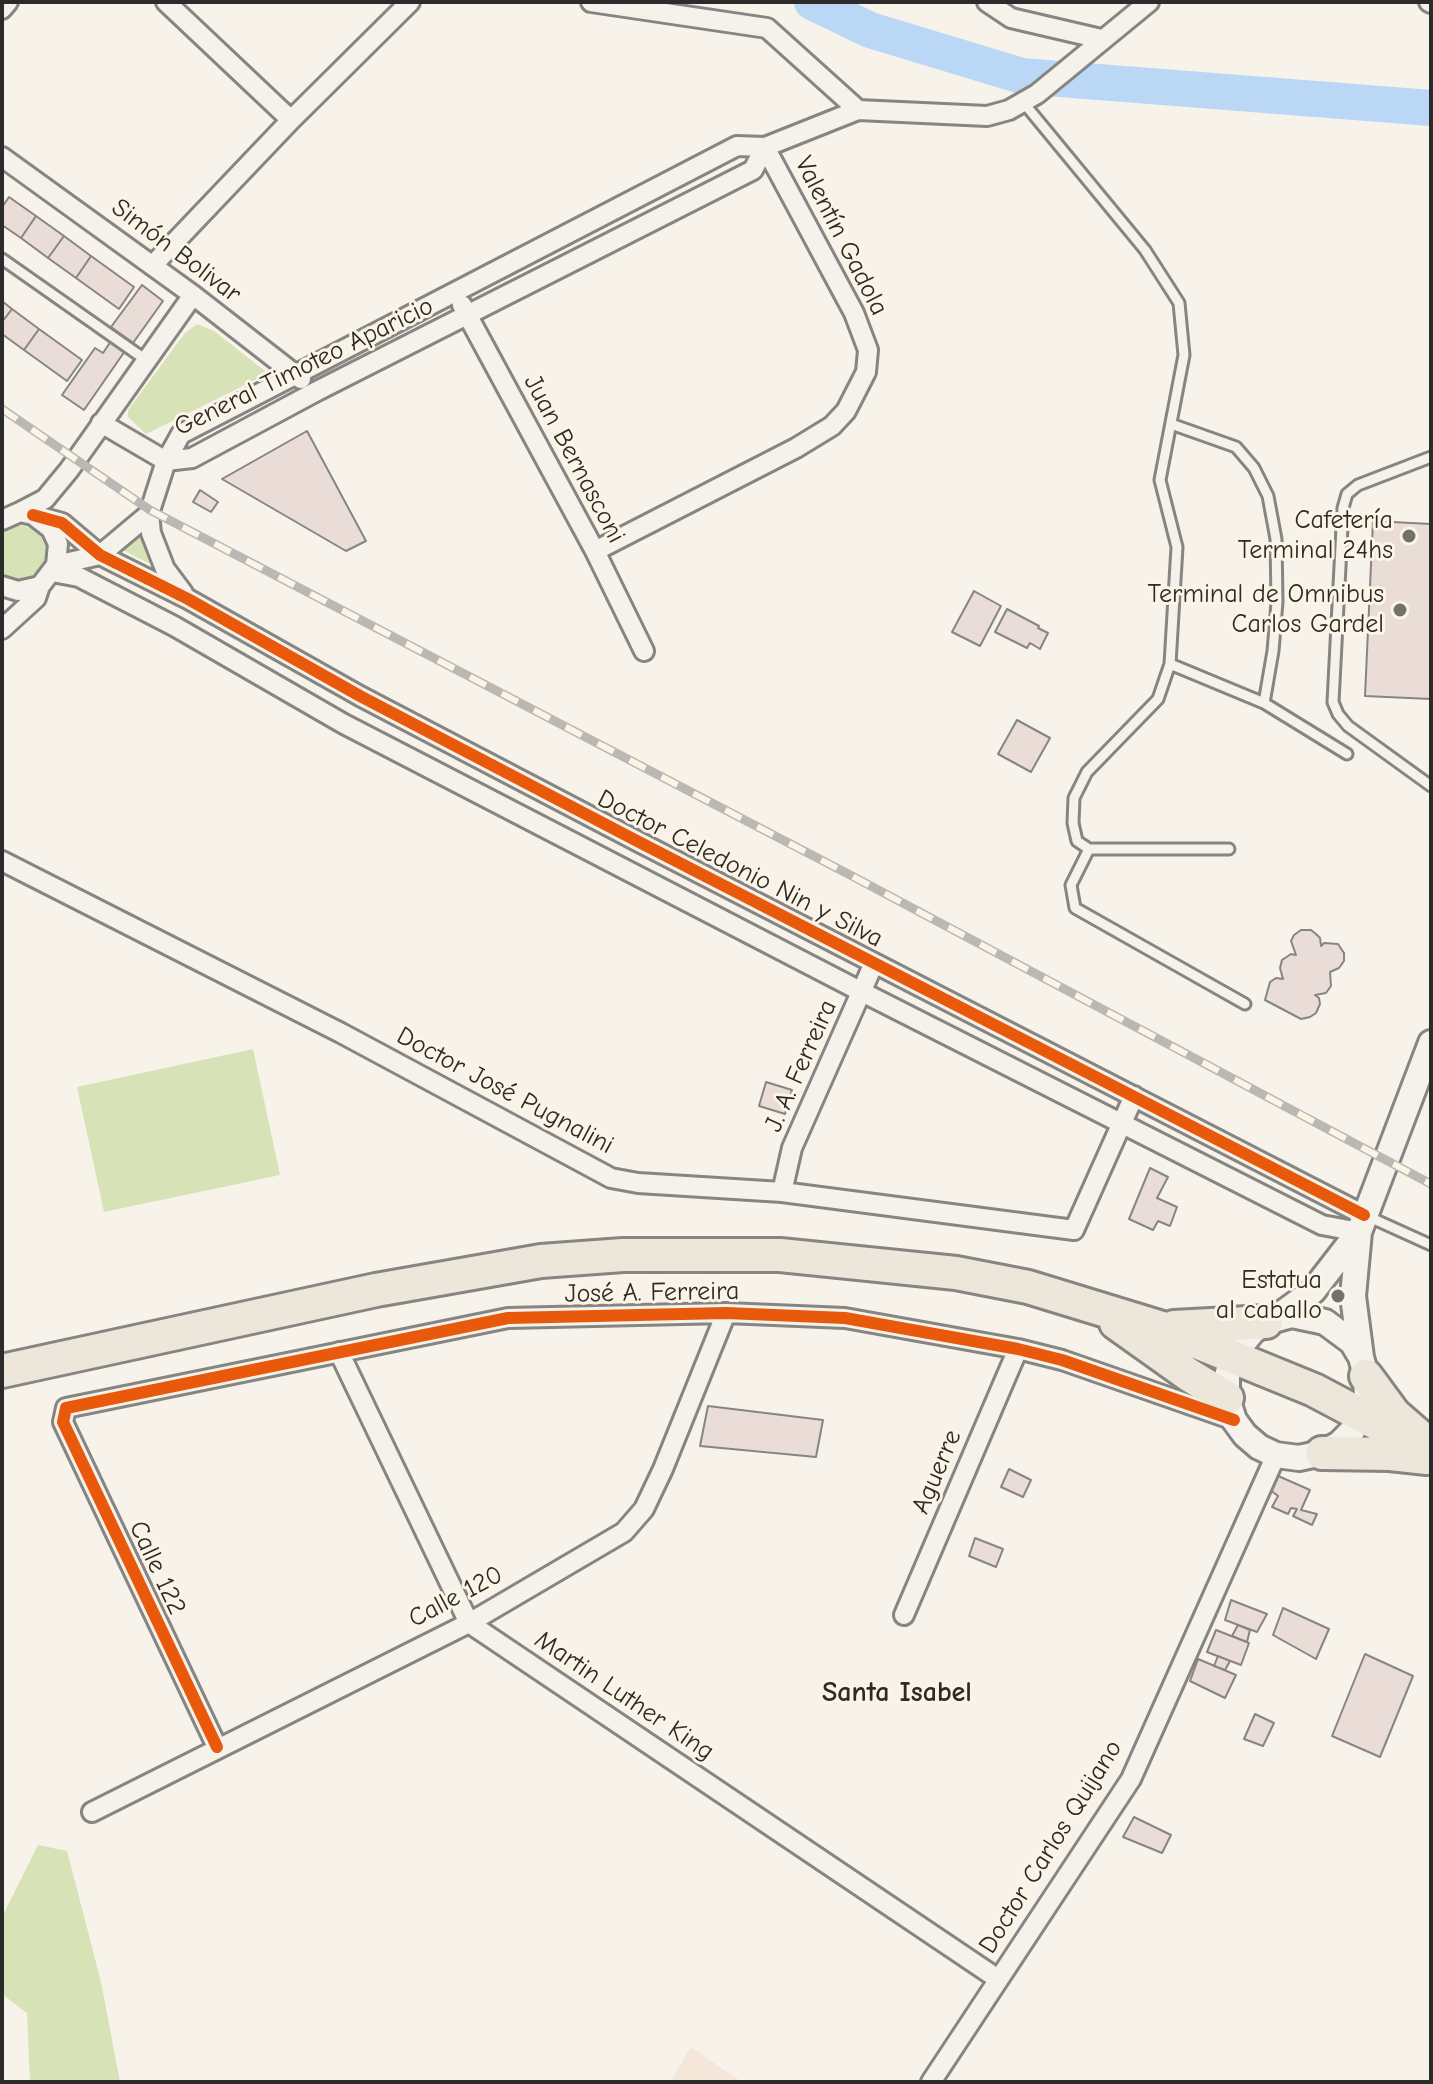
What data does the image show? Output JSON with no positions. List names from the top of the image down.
{
  "streets": {
    "street": [
      "Valentín Gadola",
      "Simón Bolivar",
      "General Timoteo Aparicio",
      "Juan Bernasconi",
      "Doctor Celedonio Nin y Silva",
      "J. A. Ferreira",
      "Doctor José Pugnalini",
      "José A. Ferreira",
      "Aguerre",
      "Calle 122",
      "Calle 120",
      "Martin Luther King",
      "Doctor Carlos Quijano"
    ]
  },
  "crossings": [
    ["Valentín Gadola", "General Timoteo Aparicio"],
    ["Valentín Gadola", "Juan Bernasconi"],
    ["Simón Bolivar", "General Timoteo Aparicio"],
    ["General Timoteo Aparicio", "Juan Bernasconi"],
    ["Doctor Celedonio Nin y Silva", "J. A. Ferreira"],
    ["Doctor Celedonio Nin y Silva", "Doctor José Pugnalini"],
    ["J. A. Ferreira", "Doctor José Pugnalini"],
    ["José A. Ferreira", "Aguerre"],
    ["José A. Ferreira", "Calle 122"],
    ["José A. Ferreira", "Calle 120"],
    ["Calle 122", "Calle 120"],
    ["Calle 120", "Martin Luther King"],
    ["Martin Luther King", "Doctor Carlos Quijano"]
  ],
  "districts": ["Santa Isabel"],
  "places": ["Cafetería Terminal 24hs", "Terminal de Omnibus Carlos Gardel", "Estatua al caballo"]
}
